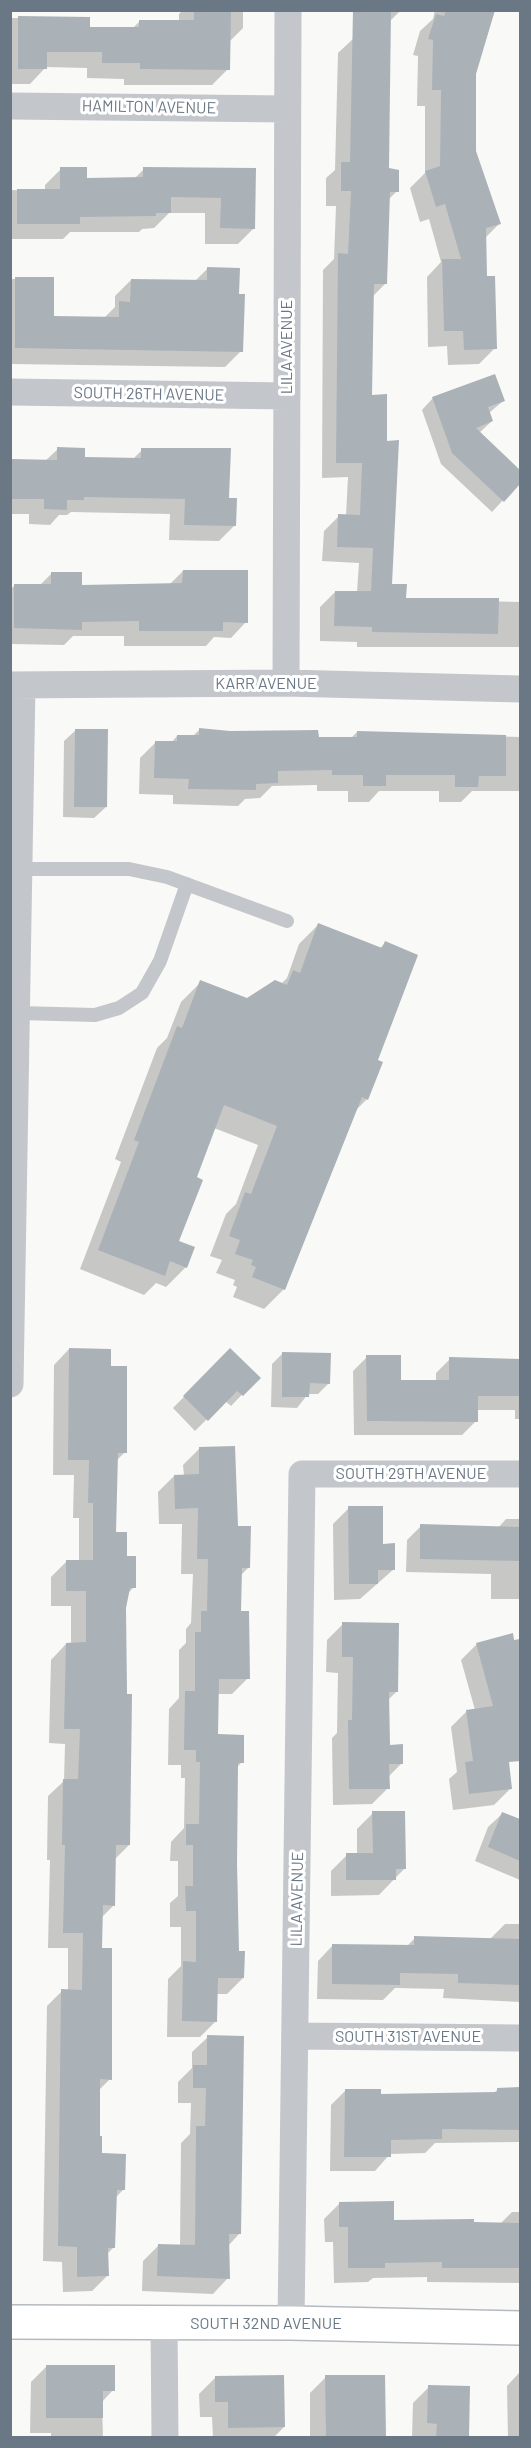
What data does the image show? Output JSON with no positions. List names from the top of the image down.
{
  "streets": {
    "street": [
      "HAMILTON AVENUE",
      "LILA AVENUE",
      "SOUTH 26TH AVENUE",
      "KARR AVENUE",
      "SOUTH 29TH AVENUE",
      "SOUTH 31ST AVENUE",
      "SOUTH 32ND AVENUE"
    ]
  },
  "crossings": [
    ["HAMILTON AVENUE", "LILA AVENUE"],
    ["LILA AVENUE", "SOUTH 26TH AVENUE"],
    ["LILA AVENUE", "KARR AVENUE"],
    ["LILA AVENUE", "SOUTH 29TH AVENUE"],
    ["LILA AVENUE", "SOUTH 31ST AVENUE"],
    ["LILA AVENUE", "SOUTH 32ND AVENUE"]
  ]
}
